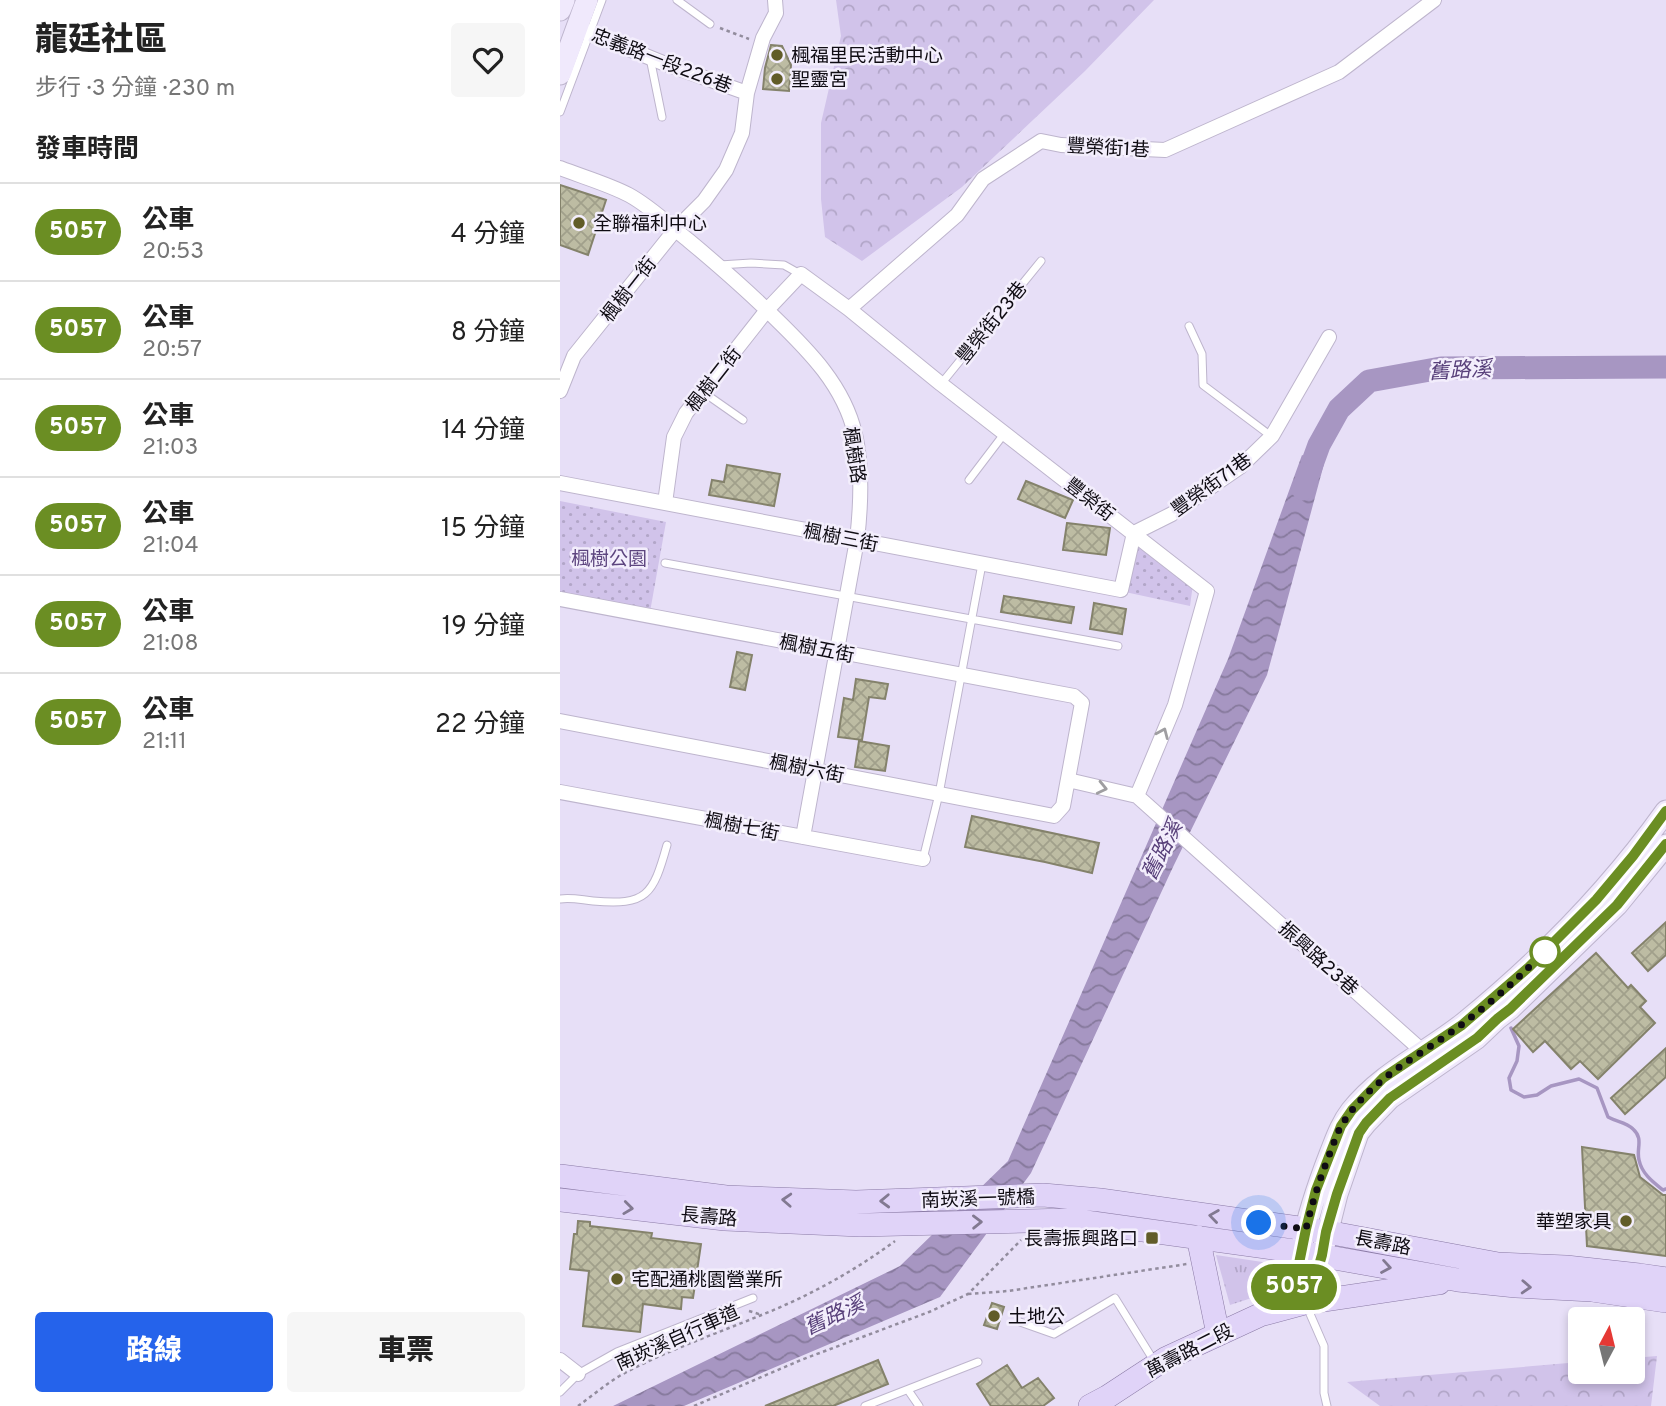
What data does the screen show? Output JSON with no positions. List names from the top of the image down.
{
  "streets": {
    "main road": ["南崁溪一號橋", "長壽路", "萬壽路二段"],
    "street": [
      "忠義路一段226巷",
      "豐榮街1巷",
      "楓樹一街",
      "楓樹二街",
      "楓樹路",
      "豐榮街71巷",
      "豐榮街",
      "楓樹三街",
      "楓樹五街",
      "楓樹六街",
      "楓樹七街",
      "振興路23巷"
    ],
    "lane": ["豐榮街23巷"],
    "path": ["南崁溪自行車道"]
  },
  "crossings": [
    ["忠義路一段226巷", "楓樹一街"],
    ["豐榮街1巷", "豐榮街"],
    ["楓樹一街", "楓樹路"],
    ["豐榮街23巷", "豐榮街"],
    ["楓樹二街", "楓樹路"],
    ["楓樹二街", "豐榮街"],
    ["楓樹二街", "楓樹三街"],
    ["楓樹路", "楓樹三街"],
    ["楓樹路", "楓樹五街"],
    ["楓樹路", "楓樹六街"],
    ["楓樹路", "楓樹七街"],
    ["豐榮街71巷", "豐榮街"],
    ["豐榮街71巷", "楓樹三街"],
    ["豐榮街", "楓樹三街"],
    ["豐榮街", "振興路23巷"],
    ["楓樹五街", "楓樹六街"],
    ["南崁溪一號橋", "長壽路"],
    ["長壽路", "萬壽路二段"]
  ],
  "one_way": ["豐榮街"],
  "water": ["舊路溪"],
  "parks": ["楓樹公園"],
  "places": {
    "other": [
      "楓福里民活動中心",
      "聖靈宮",
      "全聯福利中心",
      "華塑家具",
      "宅配通桃園營業所",
      "土地公"
    ],
    "transit": ["長壽振興路口"]
  },
  "lines": ["bus line 5057"],
  "north": "top",
  "page": {
    "heading": [
      ["龍廷社區", "步行 · 3 分鐘 · 230 m"],
      "發車時間"
    ],
    "on_map": "5057",
    "list": [
      {
        "mark": "5057",
        "name": "公車",
        "note": "20:53",
        "value": "4 分鐘"
      },
      {
        "mark": "5057",
        "name": "公車",
        "note": "20:57",
        "value": "8 分鐘"
      },
      {
        "mark": "5057",
        "name": "公車",
        "note": "21:03",
        "value": "14 分鐘"
      },
      {
        "mark": "5057",
        "name": "公車",
        "note": "21:04",
        "value": "15 分鐘"
      },
      {
        "mark": "5057",
        "name": "公車",
        "note": "21:08",
        "value": "19 分鐘"
      },
      {
        "mark": "5057",
        "name": "公車",
        "note": "21:11",
        "value": "22 分鐘"
      }
    ],
    "buttons": ["路線", "車票"]
  }
}
